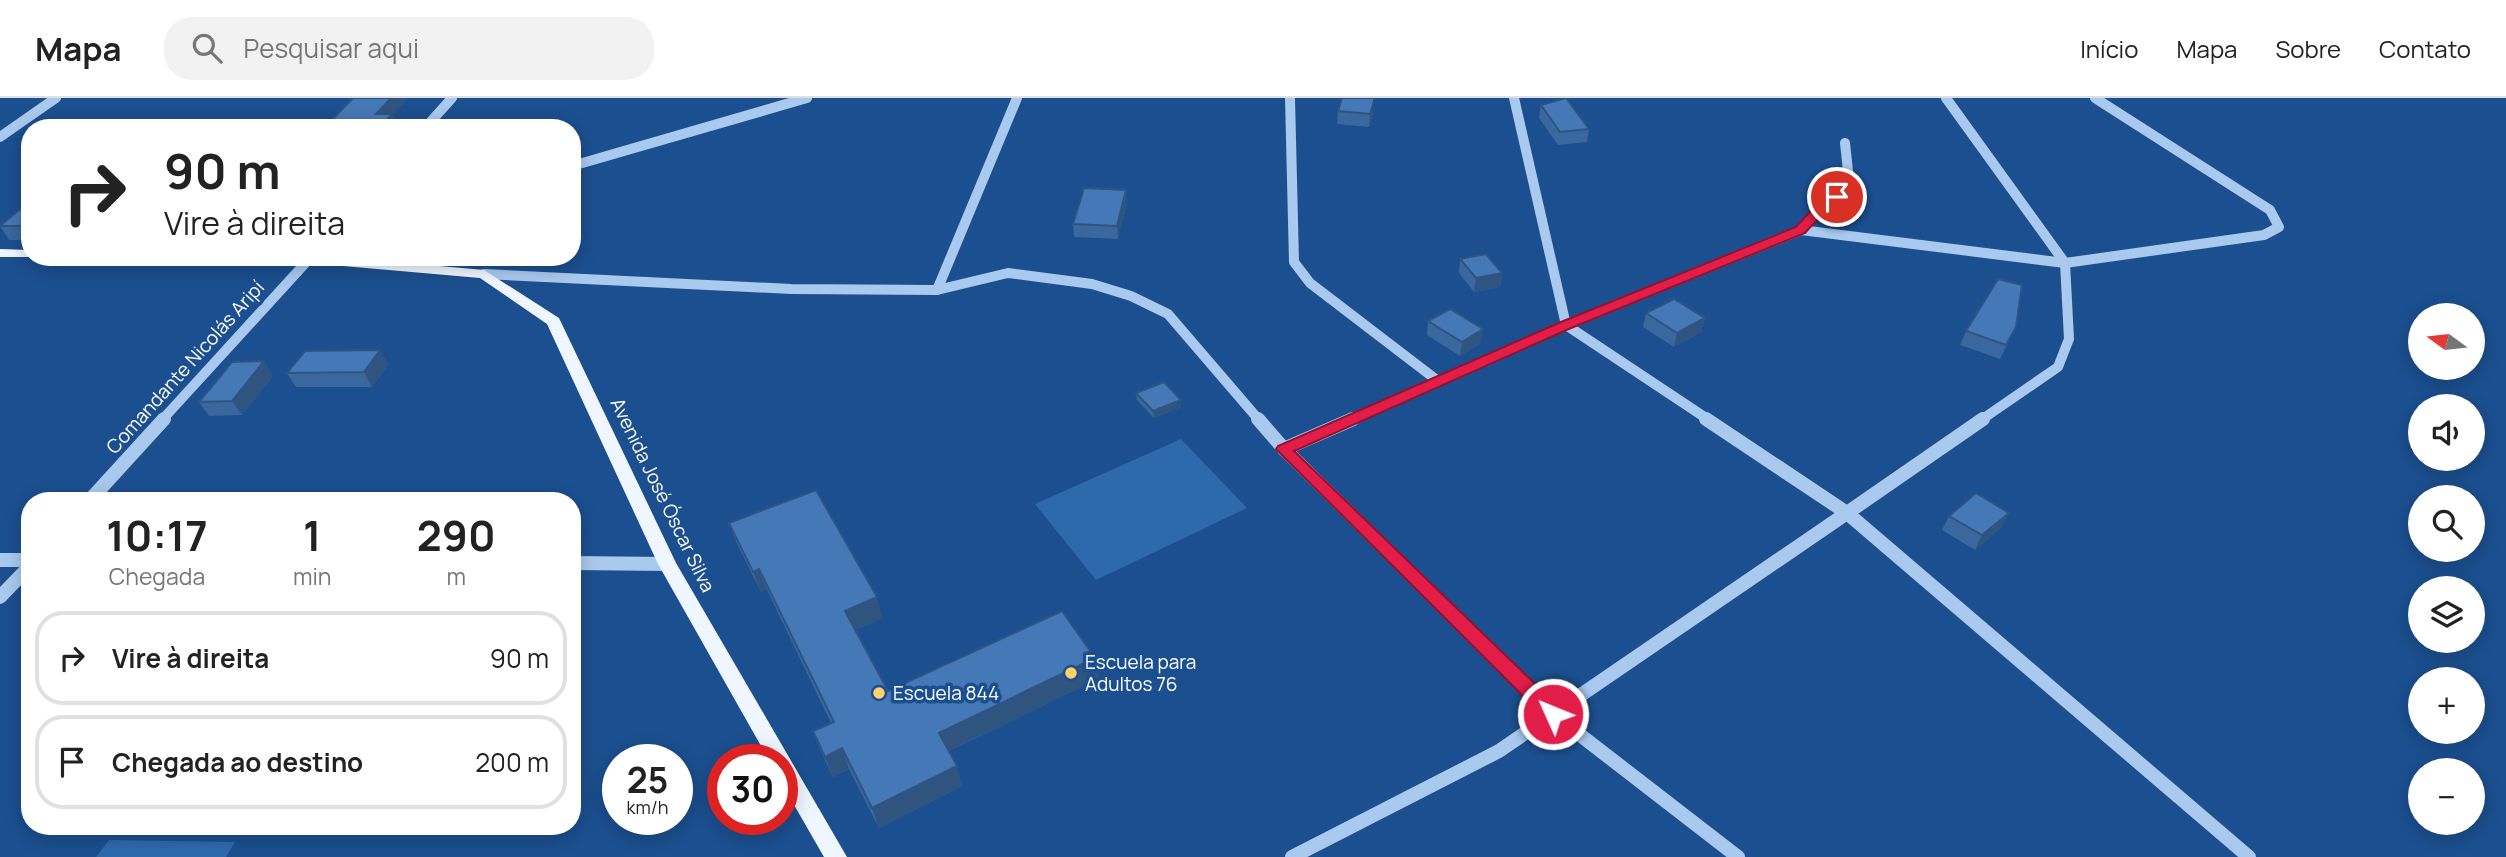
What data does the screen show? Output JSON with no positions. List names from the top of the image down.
{
  "streets": {
    "main road": ["Avenida José Óscar Silva"],
    "street": ["Comandante Nicolás Aripí"]
  },
  "places": ["Escuela para Adultos 76", "Escuela 844"],
  "north": "left",
  "page": {
    "header": "Mapa",
    "search": "Pesquisar aqui",
    "nav": [
      "Início",
      "Mapa",
      "Sobre",
      "Contato"
    ],
    "turn": ["90 m", "Vire à direita"],
    "map_buttons": ["+", "−"],
    "eta": [
      "10:17",
      "Chegada",
      "1",
      "min",
      "290",
      "m"
    ],
    "list": [
      {
        "name": "Vire à direita",
        "value": "90 m"
      },
      {
        "name": "Chegada ao destino",
        "value": "200 m"
      }
    ],
    "speed": "25 km/h",
    "limit": "30"
  }
}
